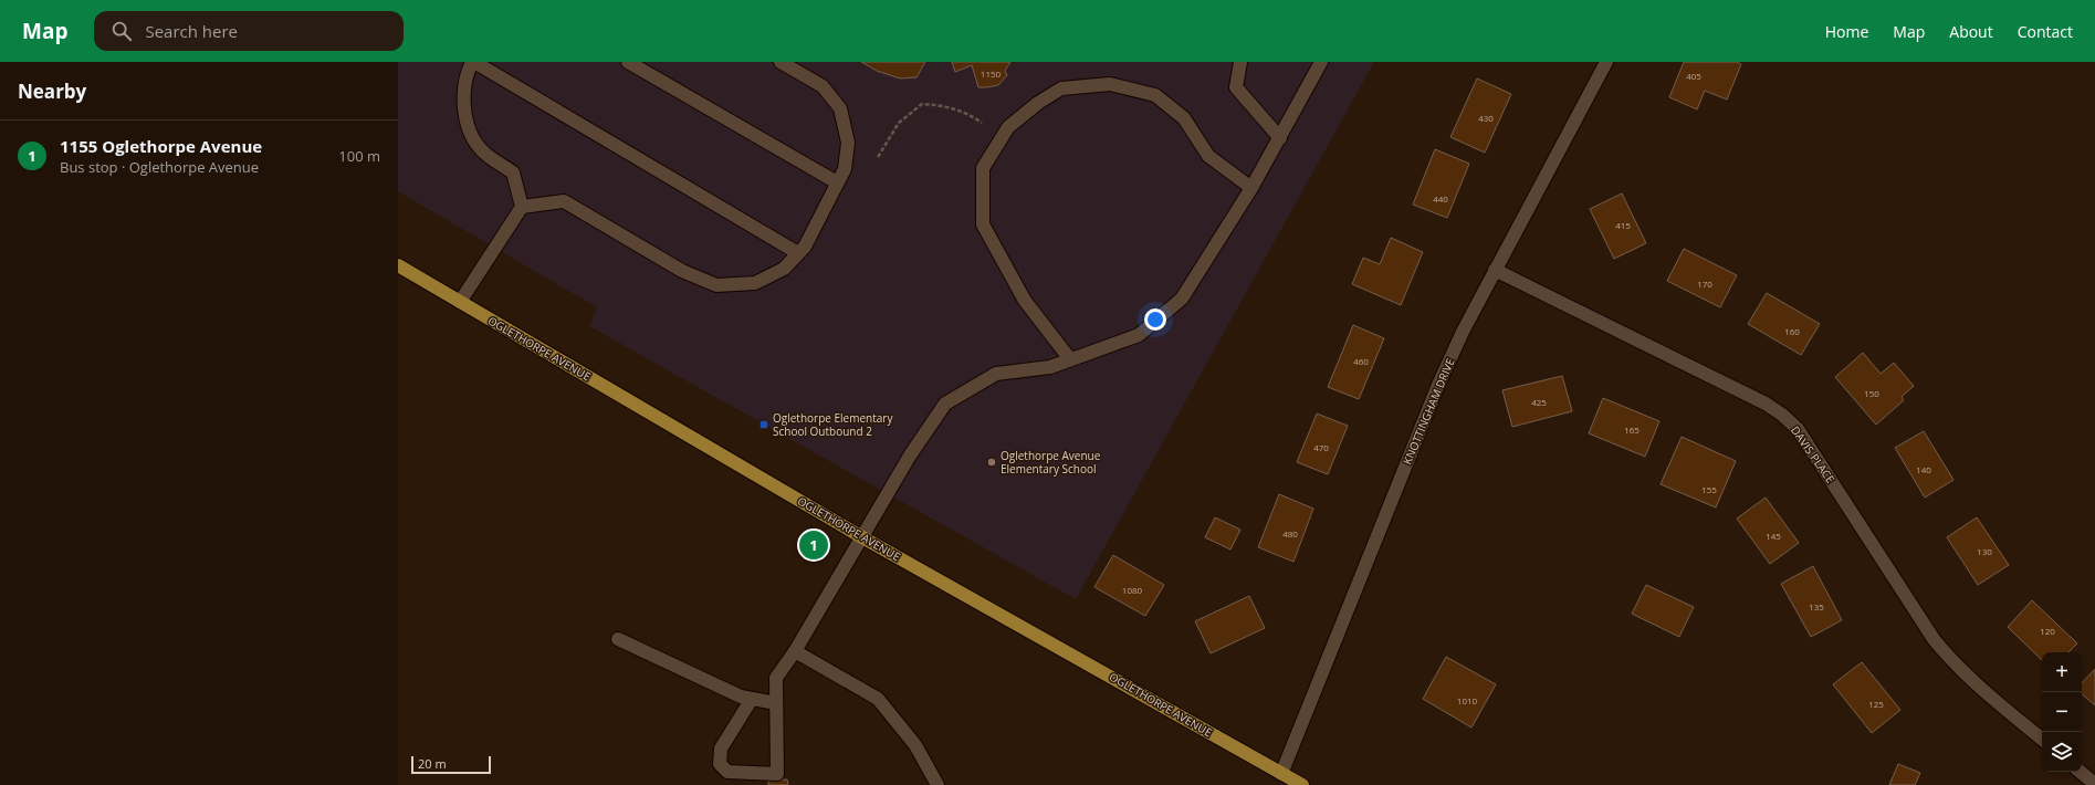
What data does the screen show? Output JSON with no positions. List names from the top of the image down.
{
  "streets": {
    "main road": ["OGLETHORPE AVENUE"],
    "street": ["KNOTTINGHAM DRIVE", "DAVIS PLACE"]
  },
  "crossings": [
    ["OGLETHORPE AVENUE", "KNOTTINGHAM DRIVE"],
    ["KNOTTINGHAM DRIVE", "DAVIS PLACE"]
  ],
  "places": {
    "transit": ["Oglethorpe Elementary School Outbound 2"],
    "other": ["Oglethorpe Avenue Elementary School"]
  },
  "house_numbers": [
    "1150",
    "405",
    "430",
    "440",
    "415",
    "170",
    "160",
    "460",
    "150",
    "425",
    "165",
    "470",
    "140",
    "155",
    "480",
    "145",
    "130",
    "1080",
    "135",
    "120",
    "1010",
    "125"
  ],
  "scale_bar": "20 m",
  "page": {
    "header": "Map",
    "search": "Search here",
    "nav": [
      "Home",
      "Map",
      "About",
      "Contact"
    ],
    "heading": "Nearby",
    "list": [
      {
        "mark": "1",
        "name": "1155 Oglethorpe Avenue",
        "note": "Bus stop · Oglethorpe Avenue",
        "value": "100 m"
      }
    ],
    "pins": "1",
    "map_buttons": ["+", "−"],
    "scale": "20 m"
  }
}
